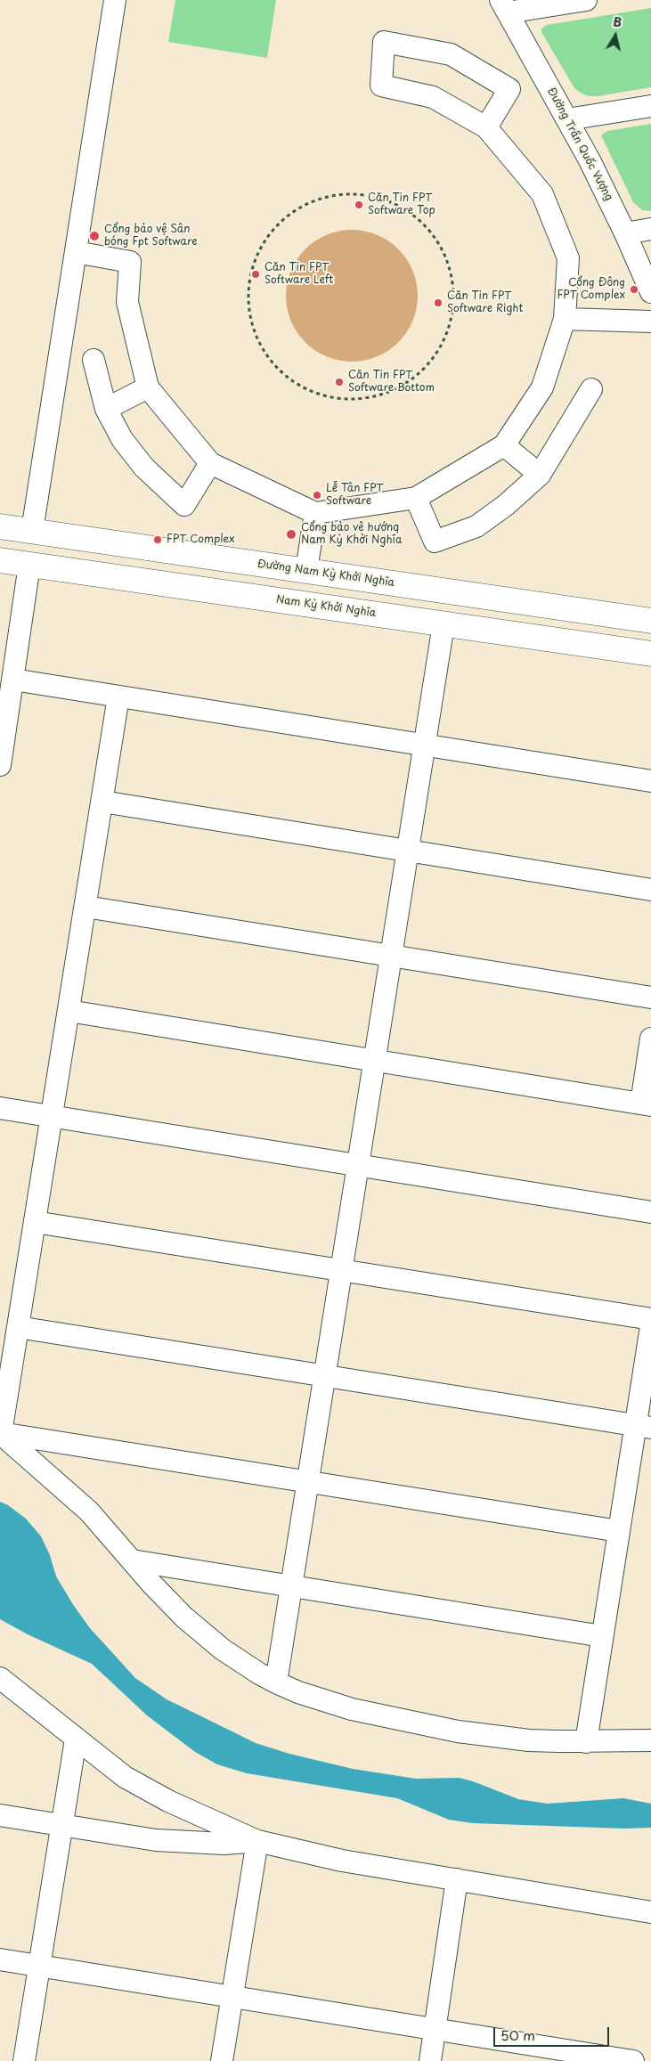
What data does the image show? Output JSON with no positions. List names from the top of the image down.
{
  "streets": {
    "main road": ["Đường Nam Kỳ Khởi Nghĩa", "Nam Kỳ Khởi Nghĩa"],
    "street": ["Đường Trần Quốc Vượng"]
  },
  "places": [
    "Căn Tin FPT Software Top",
    "Cổng bảo vệ Sân bóng Fpt Software",
    "Căn Tin FPT Software Left",
    "Cổng Đông FPT Complex",
    "Căn Tin FPT Software Right",
    "Căn Tin FPT Software Bottom",
    "Lễ Tân FPT Software",
    "Cổng bảo vệ hướng Nam Kỳ Khởi Nghĩa",
    "FPT Complex"
  ],
  "scale_bar": "50 m",
  "north": "top"
}
